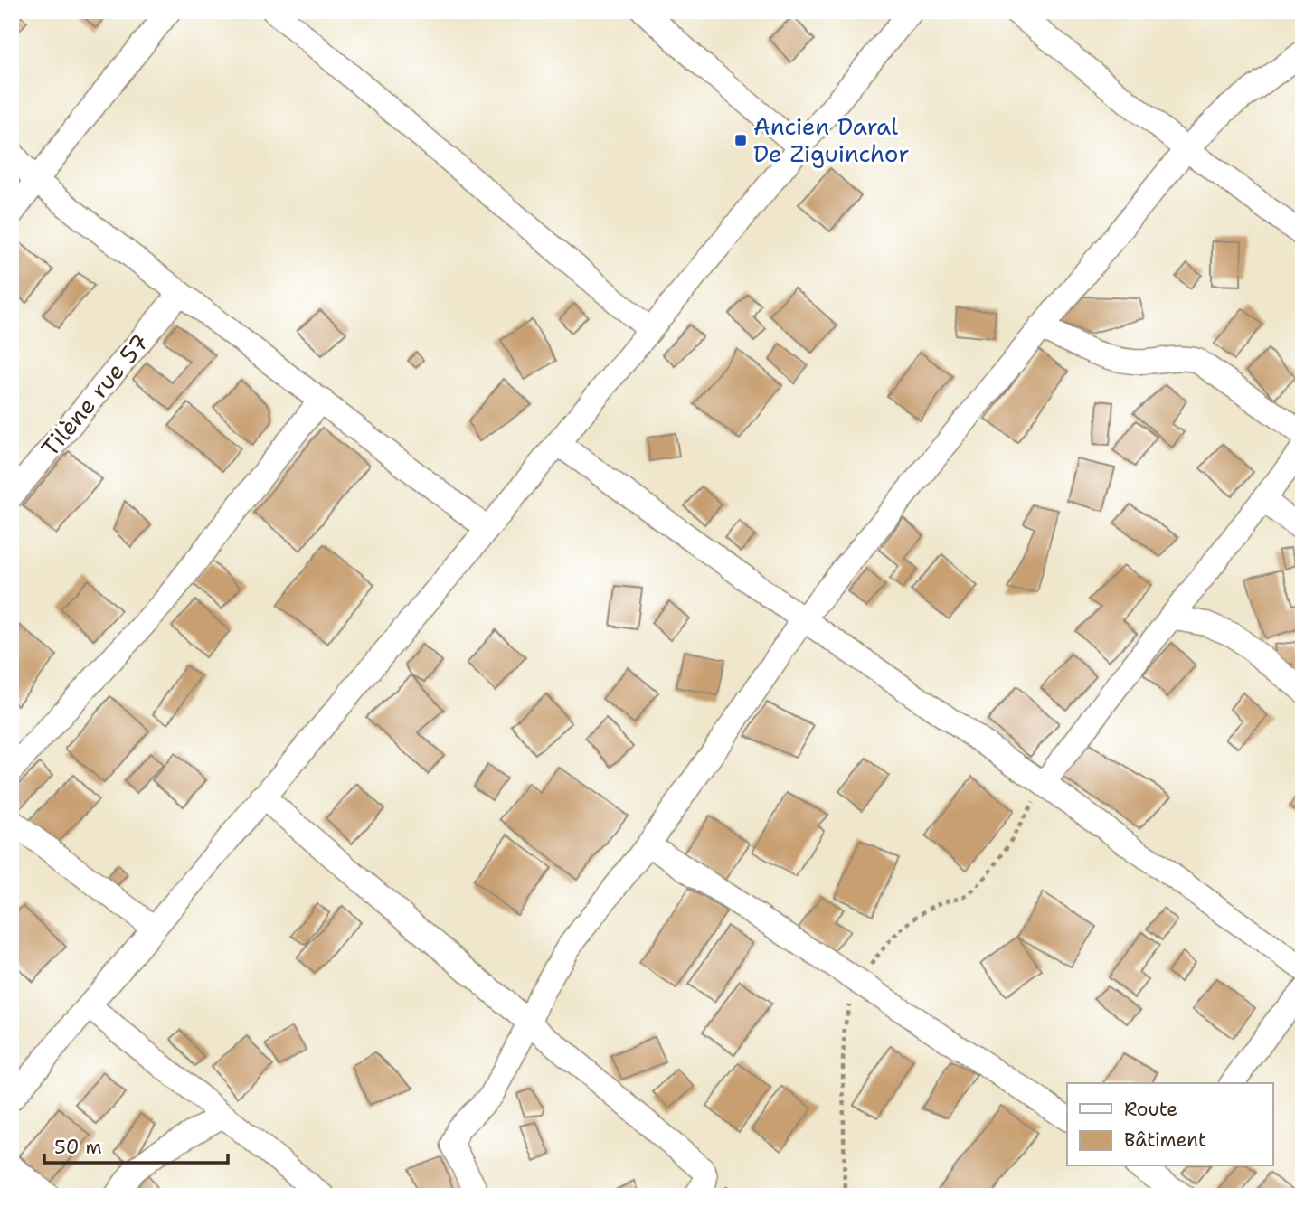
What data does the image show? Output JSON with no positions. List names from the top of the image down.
{
  "streets": {
    "street": ["Tilène rue 57"]
  },
  "places": {
    "transit": ["Ancien Daral De Ziguinchor"]
  },
  "legend": ["Route", "Bâtiment"],
  "scale_bar": "50 m"
}
